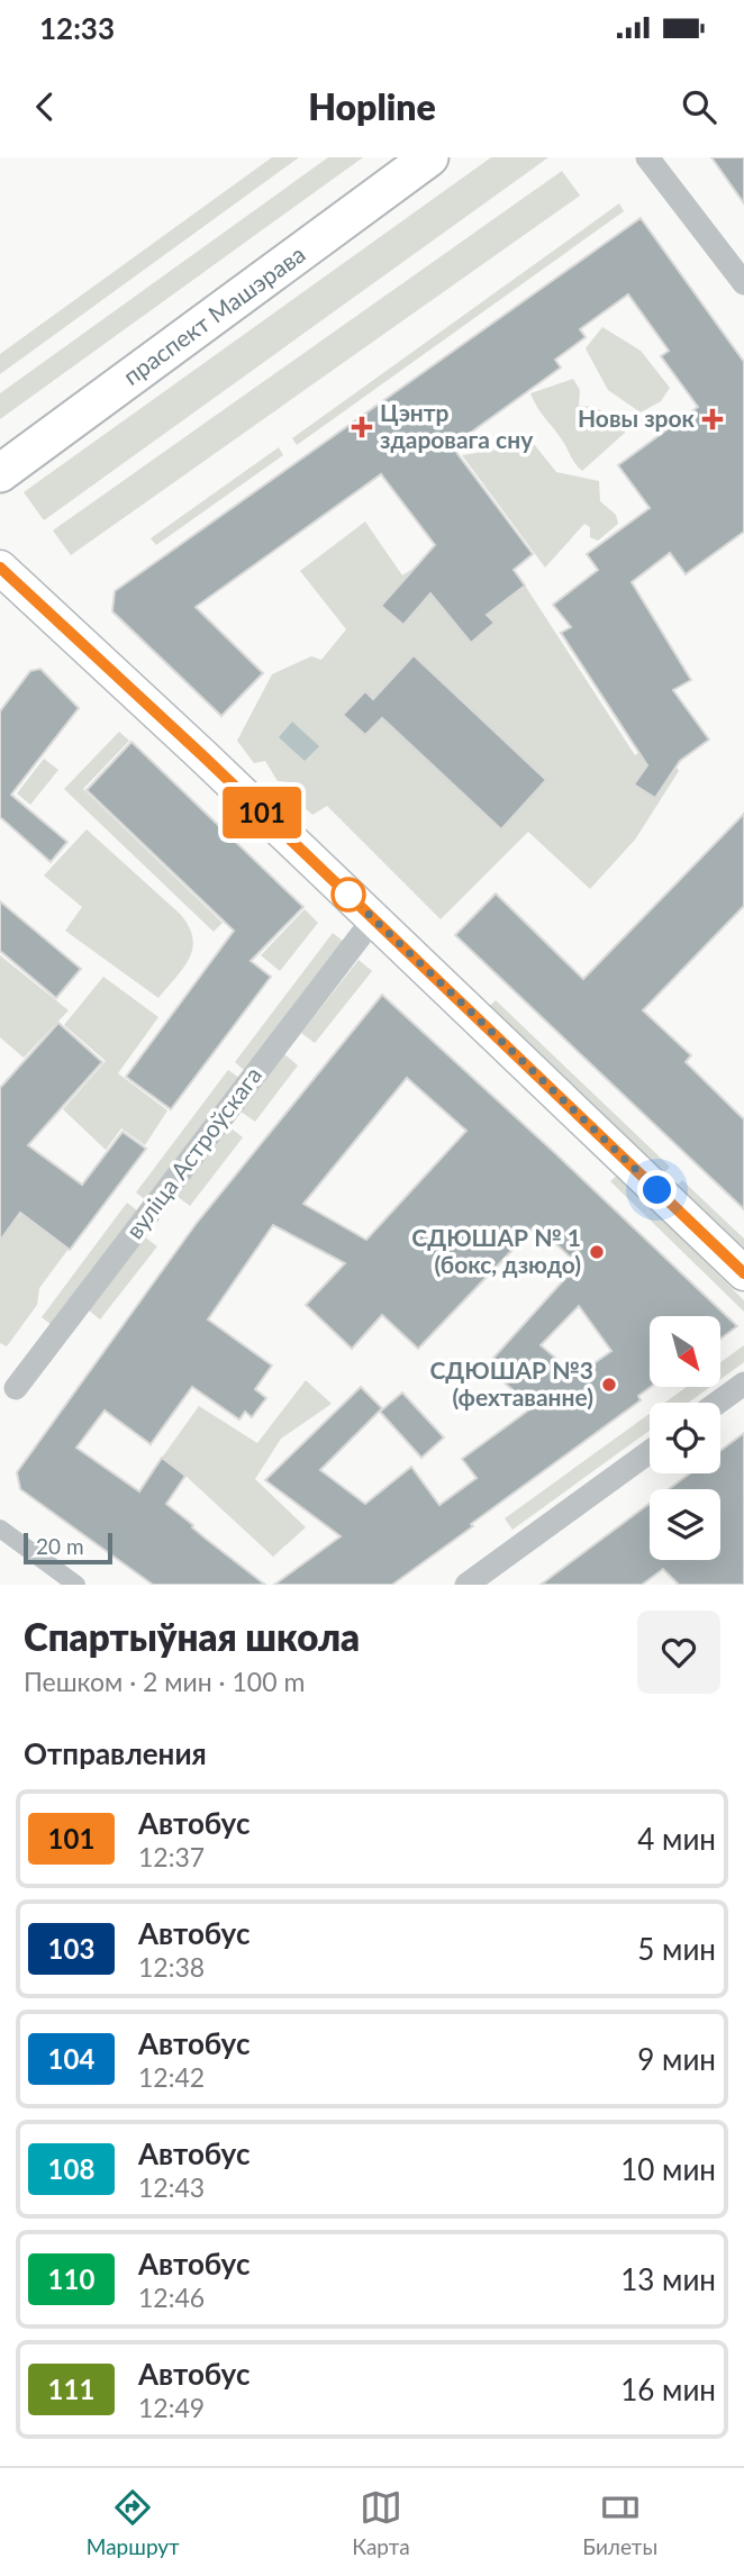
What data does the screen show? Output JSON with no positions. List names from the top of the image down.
{
  "streets": {
    "main road": ["праспект Машэрава"],
    "street": ["вуліца Астроўскага"]
  },
  "places": {
    "health": ["Новы зрок", "Цэнтр здаровага сну"],
    "other": ["СДЮШАР № 1 (бокс, дзюдо)", "СДЮШАР №3 (фехтаванне)"]
  },
  "lines": ["bus line 101"],
  "scale_bar": "20 m",
  "north": "bottom right",
  "page": {
    "status": "12:33",
    "header": "Hopline",
    "on_map": "101",
    "scale": "20 m",
    "heading": [
      ["Спартыўная школа", "Пешком · 2 мин · 100 m"],
      "Отправления"
    ],
    "list": [
      {
        "mark": "101",
        "name": "Автобус",
        "note": "12:37",
        "value": "4 мин"
      },
      {
        "mark": "103",
        "name": "Автобус",
        "note": "12:38",
        "value": "5 мин"
      },
      {
        "mark": "104",
        "name": "Автобус",
        "note": "12:42",
        "value": "9 мин"
      },
      {
        "mark": "108",
        "name": "Автобус",
        "note": "12:43",
        "value": "10 мин"
      },
      {
        "mark": "110",
        "name": "Автобус",
        "note": "12:46",
        "value": "13 мин"
      },
      {
        "mark": "111",
        "name": "Автобус",
        "note": "12:49",
        "value": "16 мин"
      }
    ],
    "tabs": ["Маршрут", "Карта", "Билеты"]
  }
}
